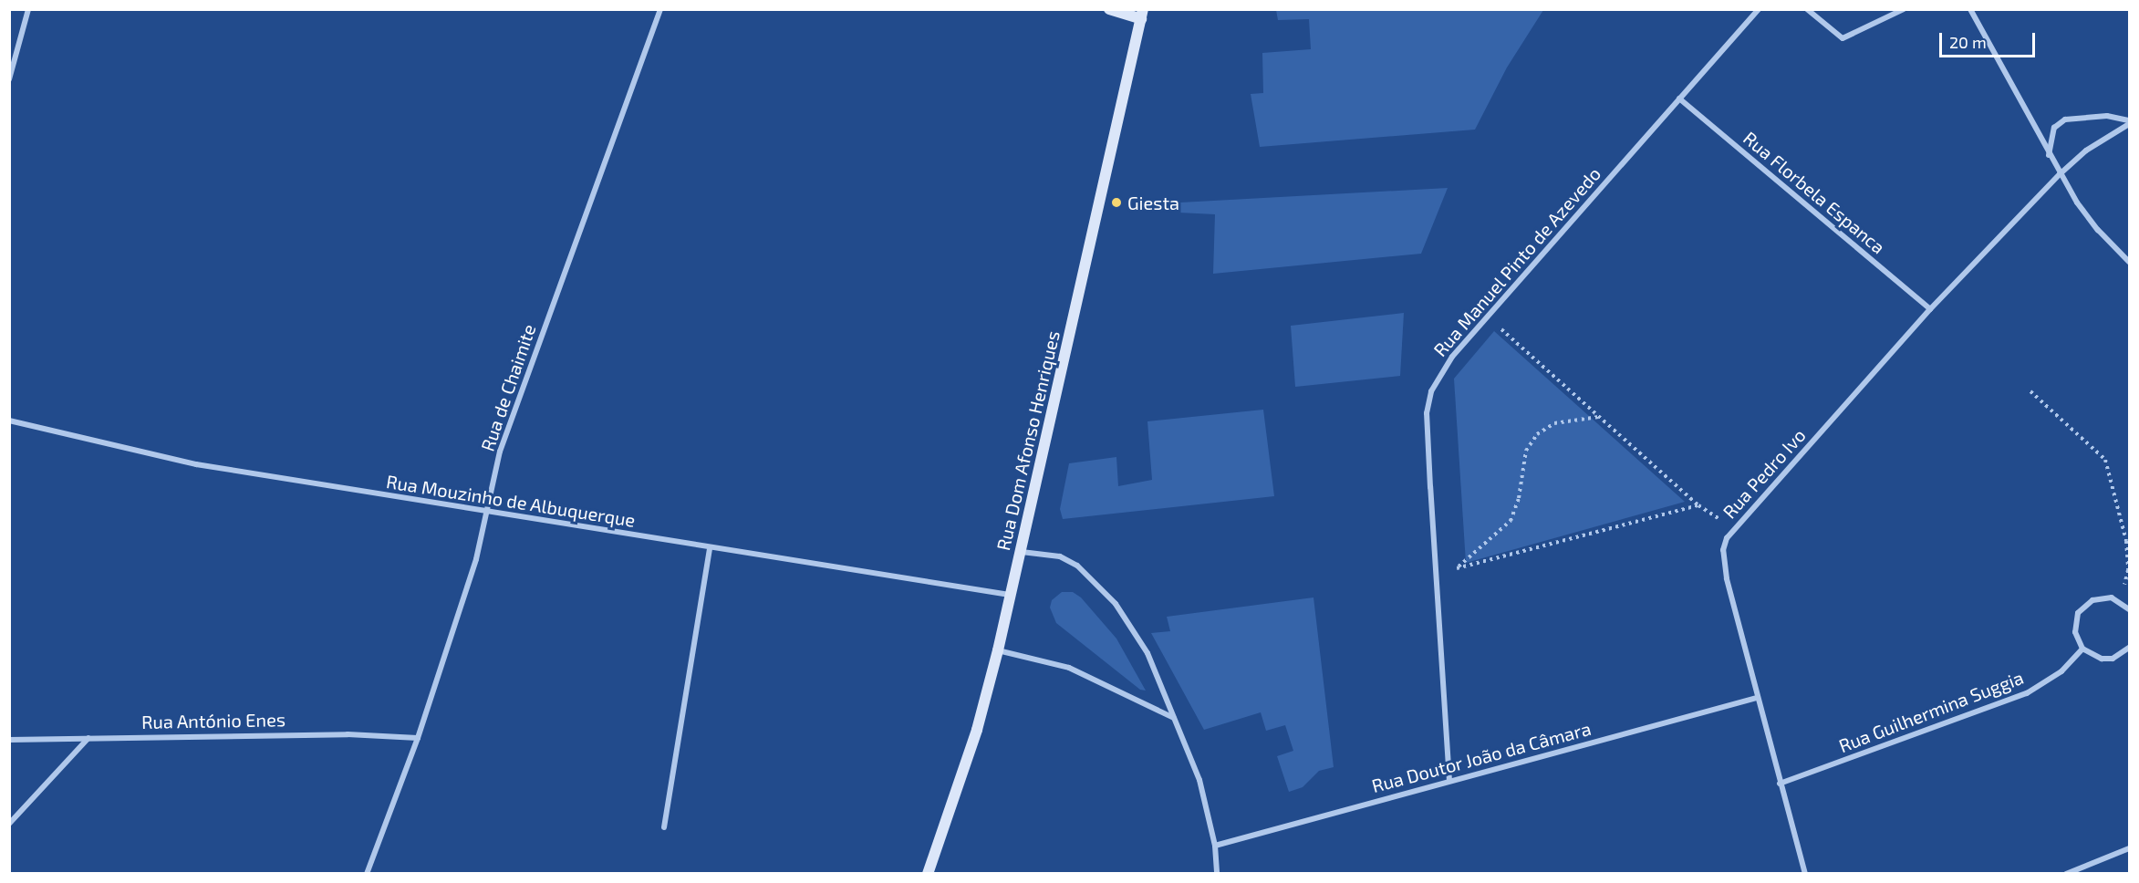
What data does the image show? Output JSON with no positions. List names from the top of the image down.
{
  "streets": {
    "main road": ["Rua Dom Afonso Henriques"],
    "street": [
      "Rua Florbela Espanca",
      "Rua Manuel Pinto de Azevedo",
      "Rua de Chaimite",
      "Rua Pedro Ivo",
      "Rua Mouzinho de Albuquerque",
      "Rua Guilhermina Suggia",
      "Rua António Enes",
      "Rua Doutor João da Câmara"
    ]
  },
  "crossings": [
    ["Rua Florbela Espanca", "Rua Manuel Pinto de Azevedo"],
    ["Rua Florbela Espanca", "Rua Pedro Ivo"],
    ["Rua Manuel Pinto de Azevedo", "Rua Doutor João da Câmara"],
    ["Rua de Chaimite", "Rua Mouzinho de Albuquerque"],
    ["Rua de Chaimite", "Rua António Enes"],
    ["Rua Dom Afonso Henriques", "Rua Mouzinho de Albuquerque"],
    ["Rua Pedro Ivo", "Rua Guilhermina Suggia"],
    ["Rua Pedro Ivo", "Rua Doutor João da Câmara"]
  ],
  "places": ["Giesta"],
  "scale_bar": "20 m"
}
